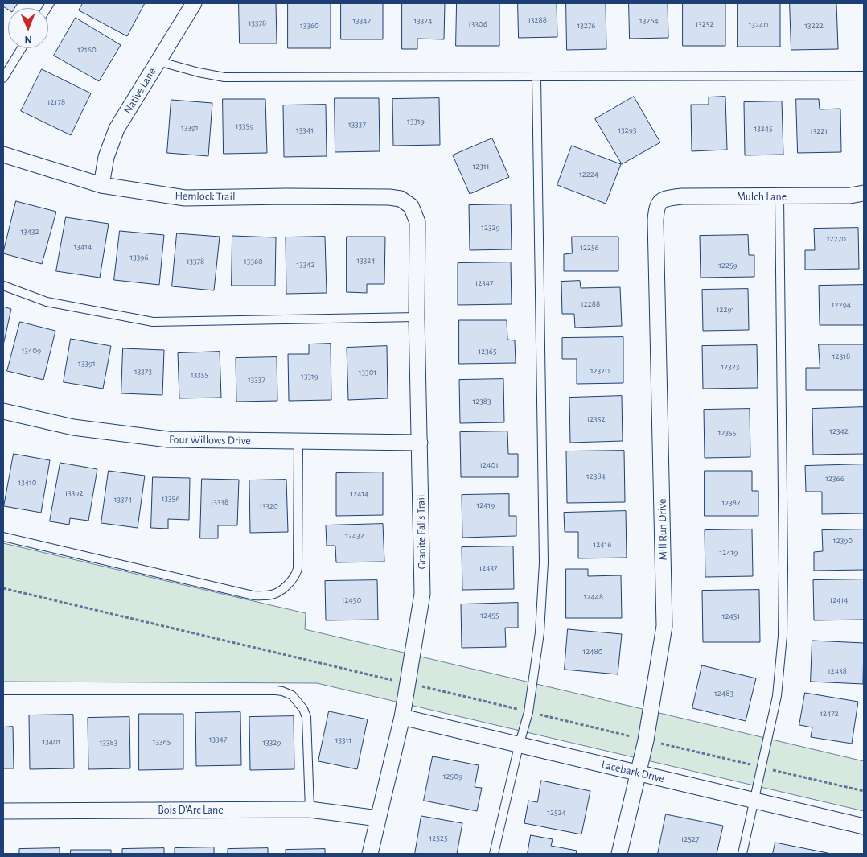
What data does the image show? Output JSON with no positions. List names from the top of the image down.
{
  "streets": {
    "street": [
      "Native Lane",
      "Hemlock Trail",
      "Mulch Lane",
      "Four Willows Drive",
      "Mill Run Drive",
      "Granite Falls Trail",
      "Lacebark Drive",
      "Bois D'Arc Lane"
    ]
  },
  "crossings": [
    ["Native Lane", "Hemlock Trail"],
    ["Hemlock Trail", "Granite Falls Trail"],
    ["Mulch Lane", "Mill Run Drive"],
    ["Four Willows Drive", "Granite Falls Trail"],
    ["Mill Run Drive", "Lacebark Drive"],
    ["Granite Falls Trail", "Lacebark Drive"],
    ["Granite Falls Trail", "Bois D'Arc Lane"]
  ],
  "house_numbers": [
    "13288",
    "13342",
    "13324",
    "13264",
    "13378",
    "13306",
    "13252",
    "13240",
    "13360",
    "13276",
    "13222",
    "12160",
    "12178",
    "13319",
    "13337",
    "13359",
    "13391",
    "13245",
    "13341",
    "13293",
    "13221",
    "12311",
    "12224",
    "12329",
    "13432",
    "12270",
    "13414",
    "12256",
    "13396",
    "13324",
    "13378",
    "13360",
    "13342",
    "12259",
    "12347",
    "12288",
    "12294",
    "12291",
    "13409",
    "12365",
    "12318",
    "13391",
    "12323",
    "12320",
    "13373",
    "13301",
    "13355",
    "13319",
    "13337",
    "12383",
    "12352",
    "12342",
    "12355",
    "12401",
    "12384",
    "12366",
    "13410",
    "13392",
    "12414",
    "13356",
    "13374",
    "13338",
    "12387",
    "12419",
    "13320",
    "12432",
    "12390",
    "12416",
    "12419",
    "12437",
    "12448",
    "12450",
    "12414",
    "12455",
    "12451",
    "12480",
    "12438",
    "12483",
    "12472",
    "13347",
    "13311",
    "13401",
    "13365",
    "13383",
    "13329",
    "12509",
    "12524",
    "12525",
    "12527"
  ],
  "north": "bottom"
}
